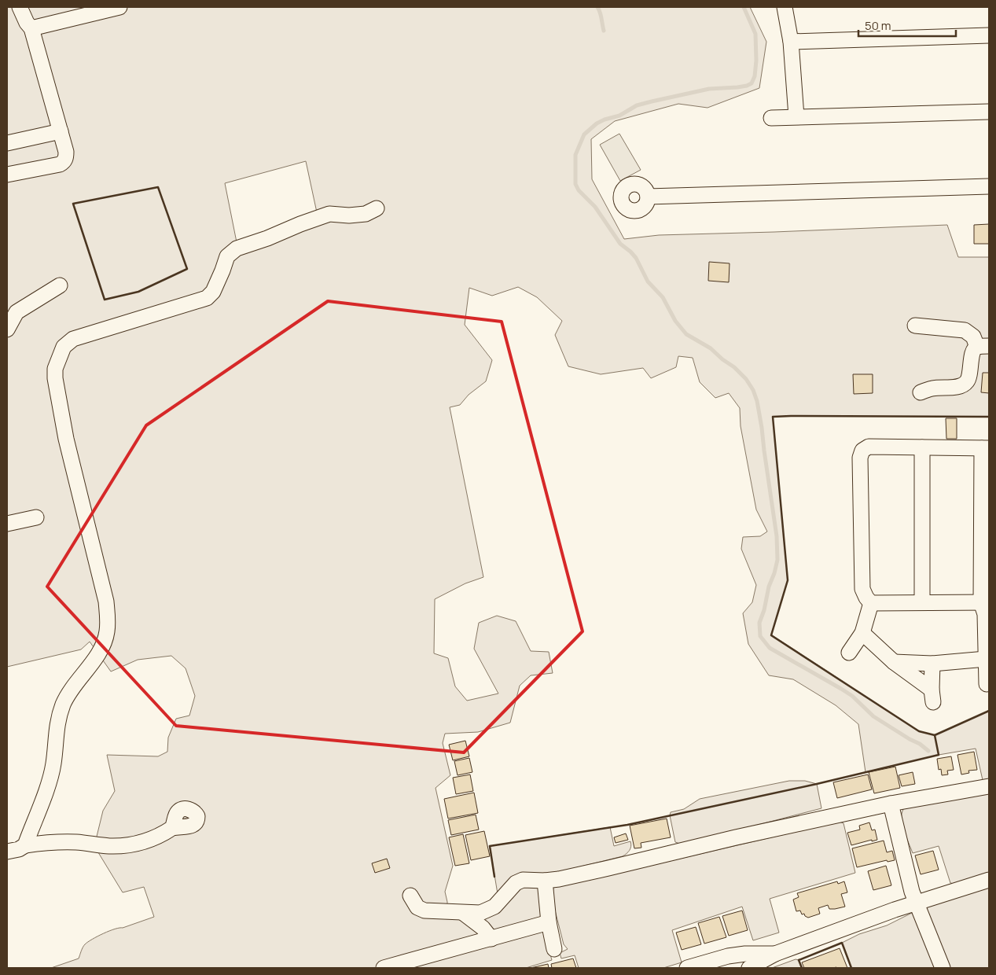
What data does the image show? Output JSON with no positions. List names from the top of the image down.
{
  "scale_bar": "50 m"
}
